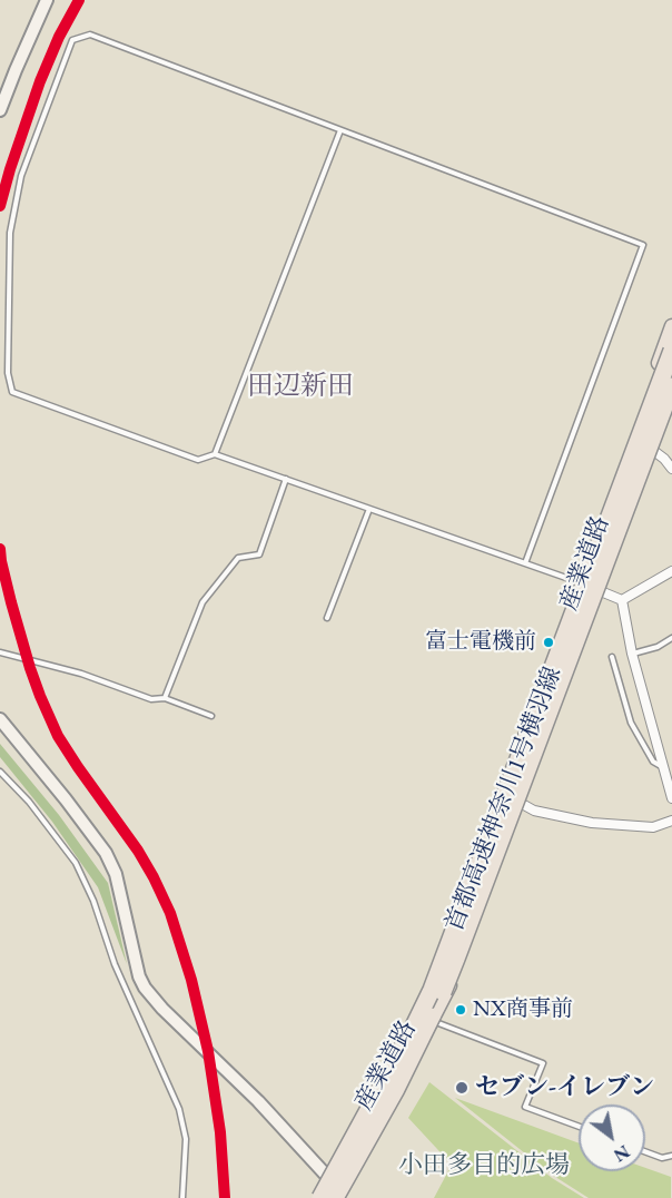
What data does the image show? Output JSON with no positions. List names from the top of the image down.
{
  "streets": {
    "highway": ["首都高速神奈川1号横羽線"],
    "main road": ["産業道路"]
  },
  "crossings": [
    ["産業道路", "首都高速神奈川1号横羽線"]
  ],
  "districts": ["田辺新田"],
  "parks": ["小田多目的広場"],
  "places": ["富士電機前", "NX商事前", "セブン-イレブン"],
  "north": "bottom right"
}
